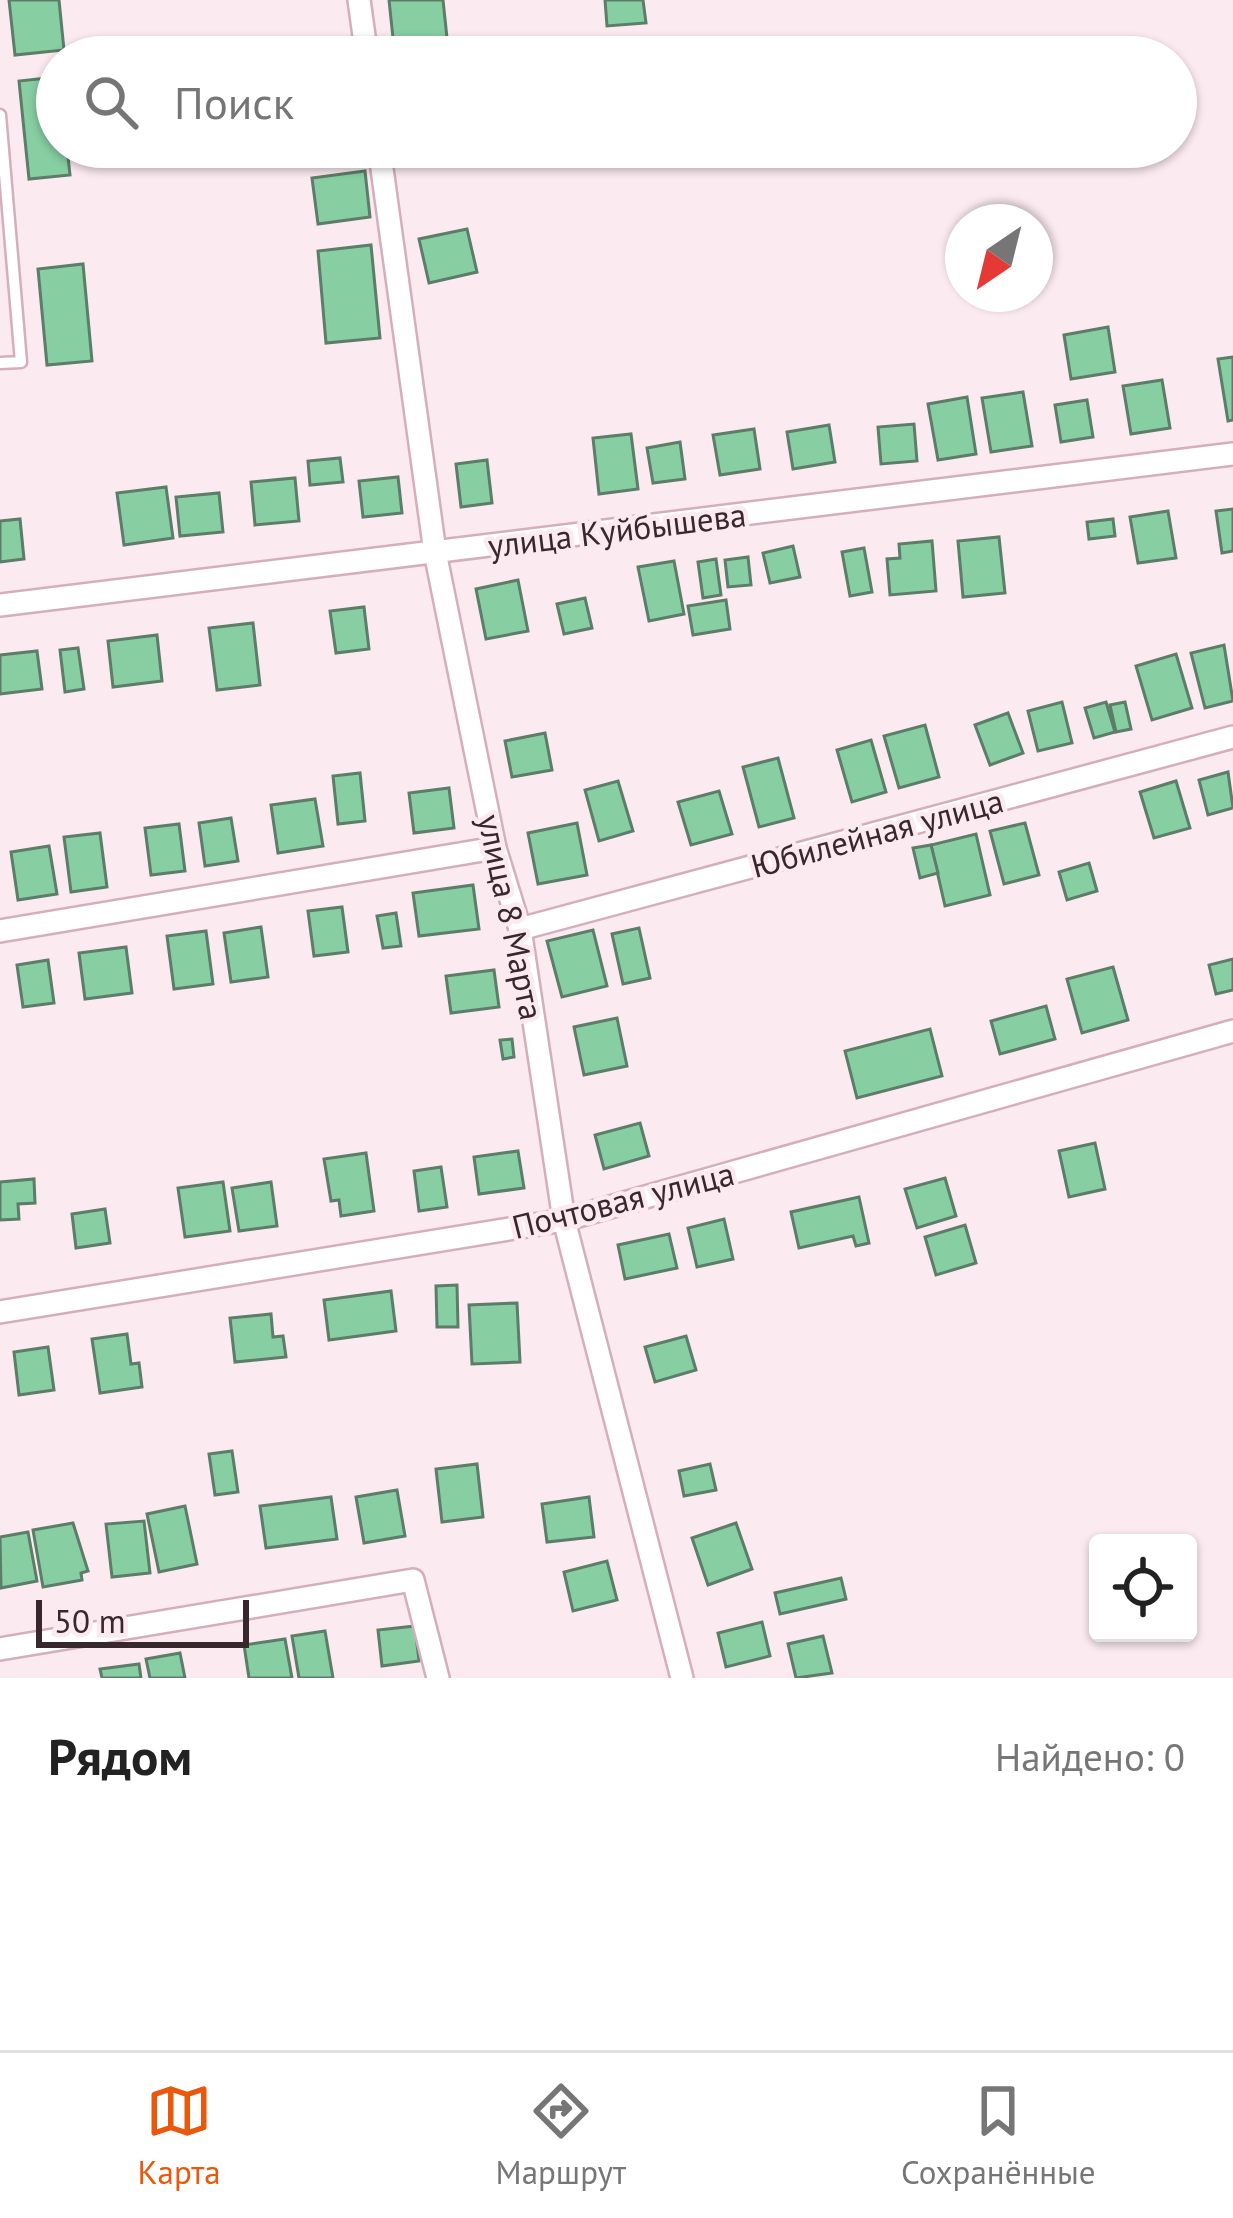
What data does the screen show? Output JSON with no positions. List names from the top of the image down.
{
  "streets": {
    "street": [
      "улица Куйбышева",
      "Юбилейная улица",
      "улица 8 Марта",
      "Почтовая улица"
    ]
  },
  "crossings": [
    ["улица Куйбышева", "улица 8 Марта"],
    ["Юбилейная улица", "улица 8 Марта"],
    ["улица 8 Марта", "Почтовая улица"]
  ],
  "scale_bar": "50 m",
  "north": "bottom left",
  "page": {
    "search": "Поиск",
    "scale": "50 m",
    "heading": ["Рядом", "Найдено: 0"],
    "nav": ["Карта", "Маршрут", "Сохранённые"]
  }
}
